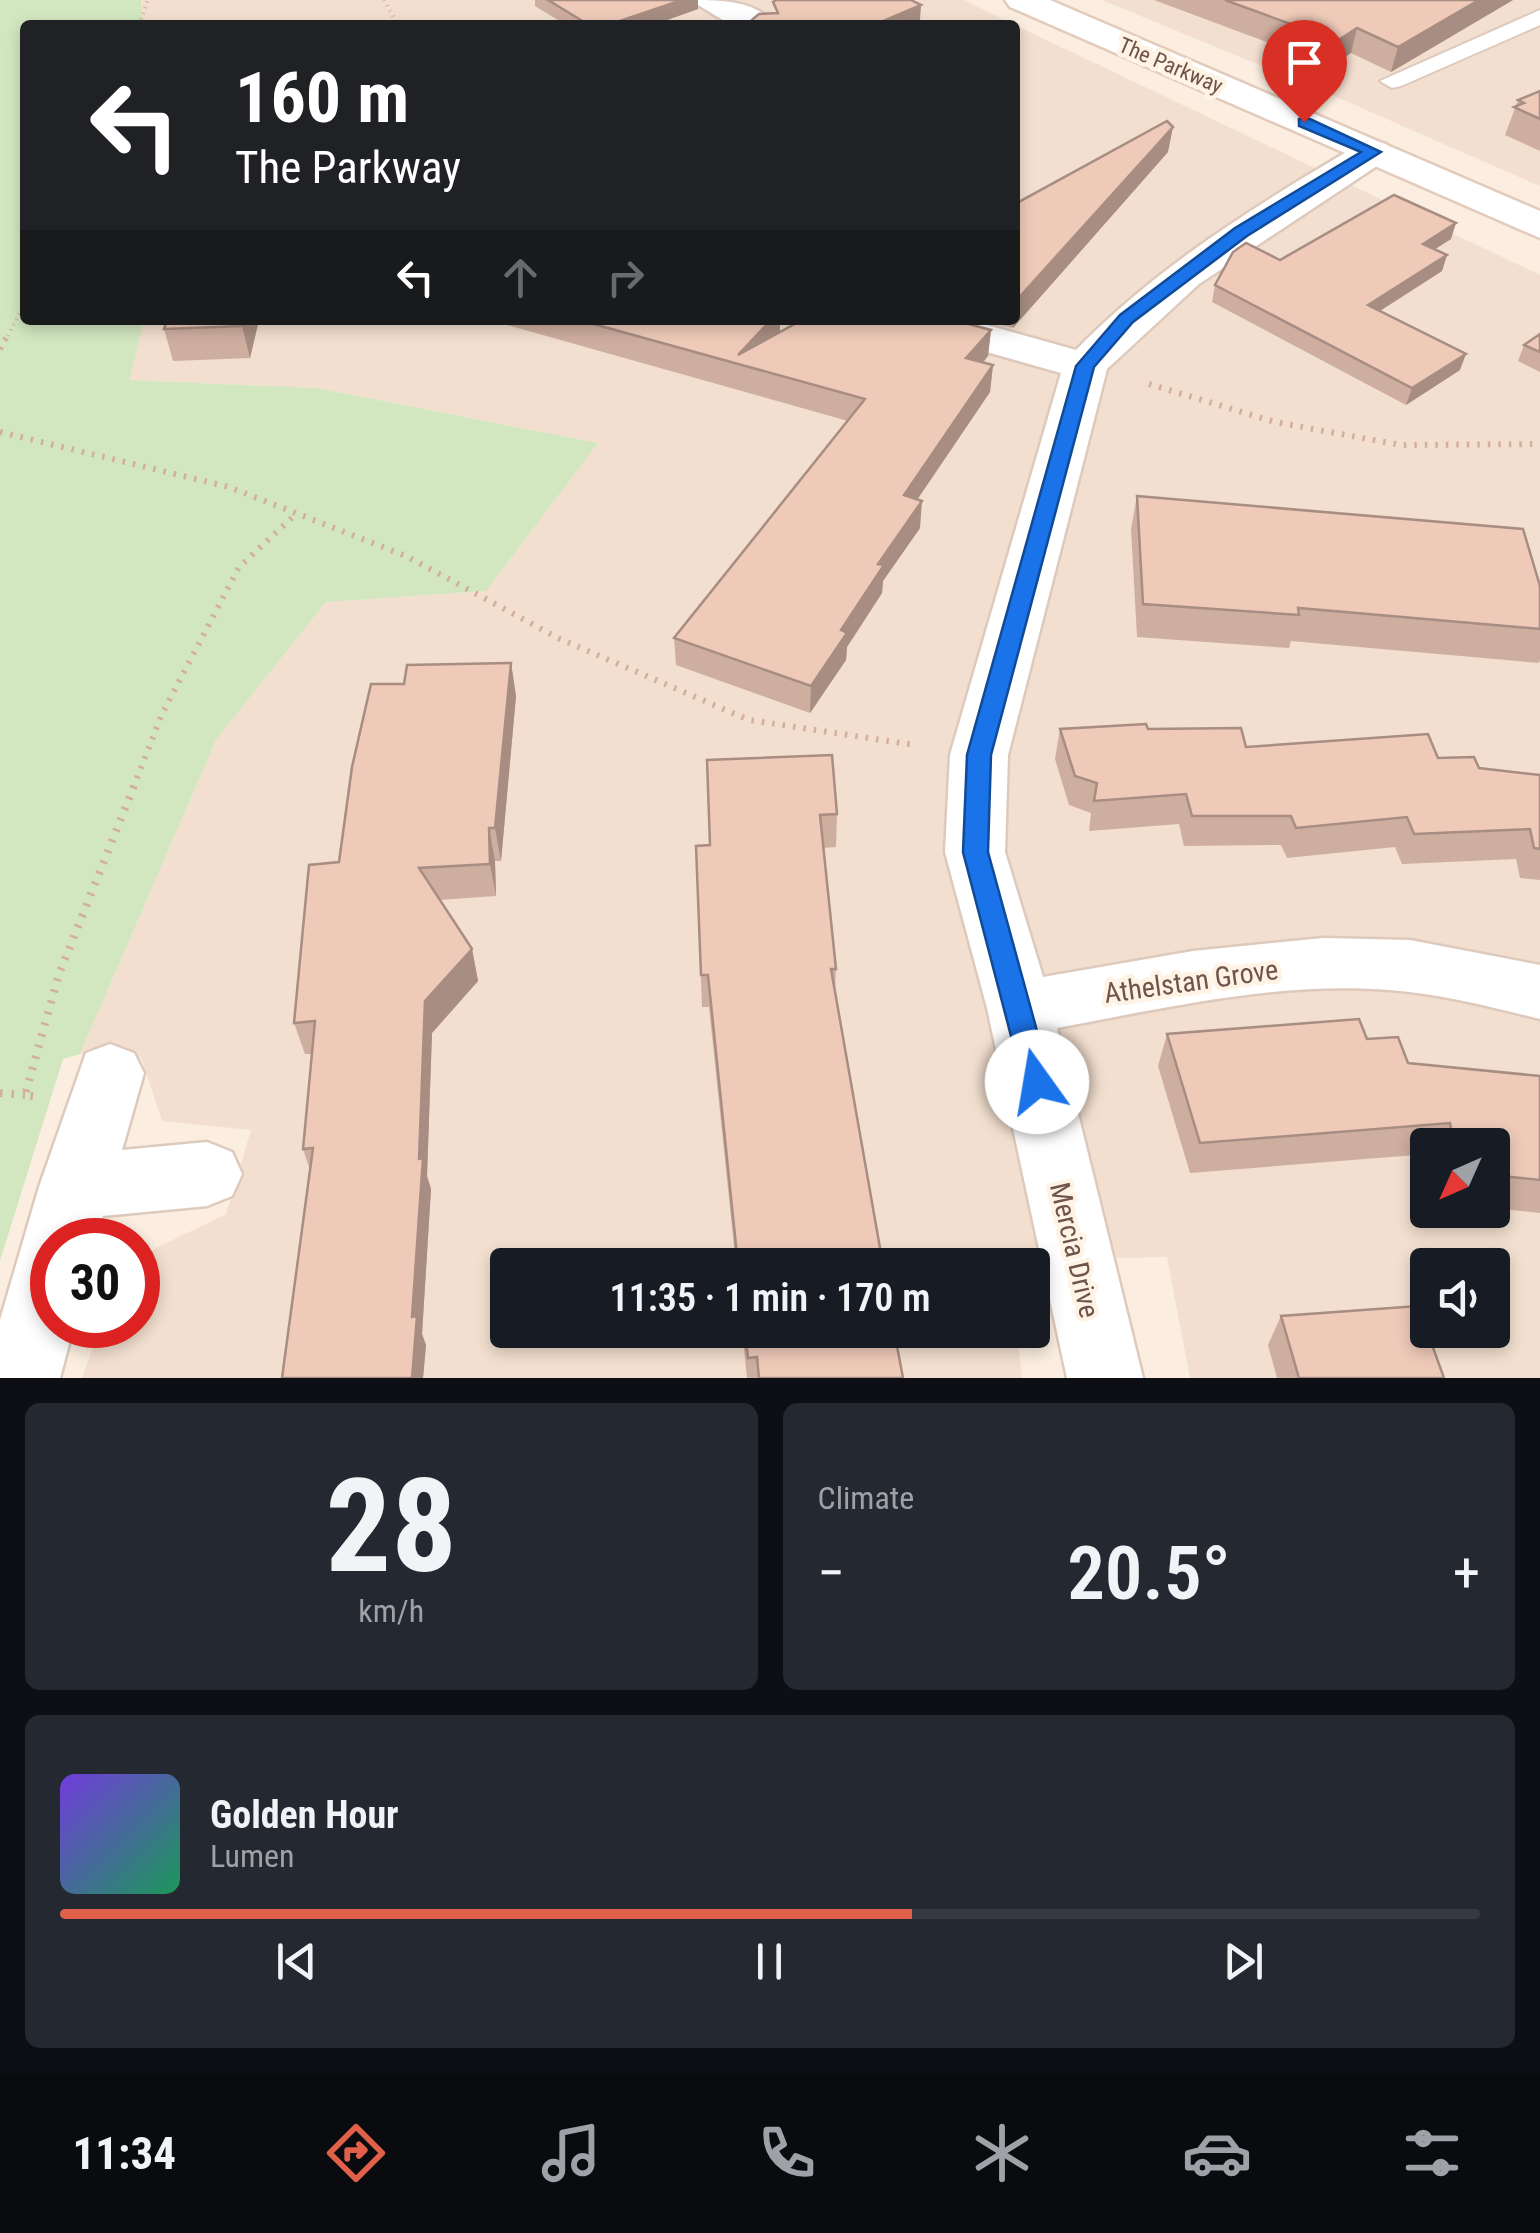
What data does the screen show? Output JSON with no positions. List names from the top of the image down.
{
  "streets": {
    "street": ["The Parkway", "Athelstan Grove", "Mercia Drive"]
  },
  "crossings": [
    ["The Parkway", "Mercia Drive"],
    ["Athelstan Grove", "Mercia Drive"]
  ],
  "north": "bottom left",
  "page": {
    "turn": ["160 m", "The Parkway"],
    "limit": "30",
    "trip": "11:35 · 1 min · 170 m",
    "tile": [
      ["28", "km/h"],
      "Climate"
    ],
    "heat": ["−", "20.5°", "+"],
    "song": ["Golden Hour", "Lumen"],
    "tabs": "11:34"
  }
}
